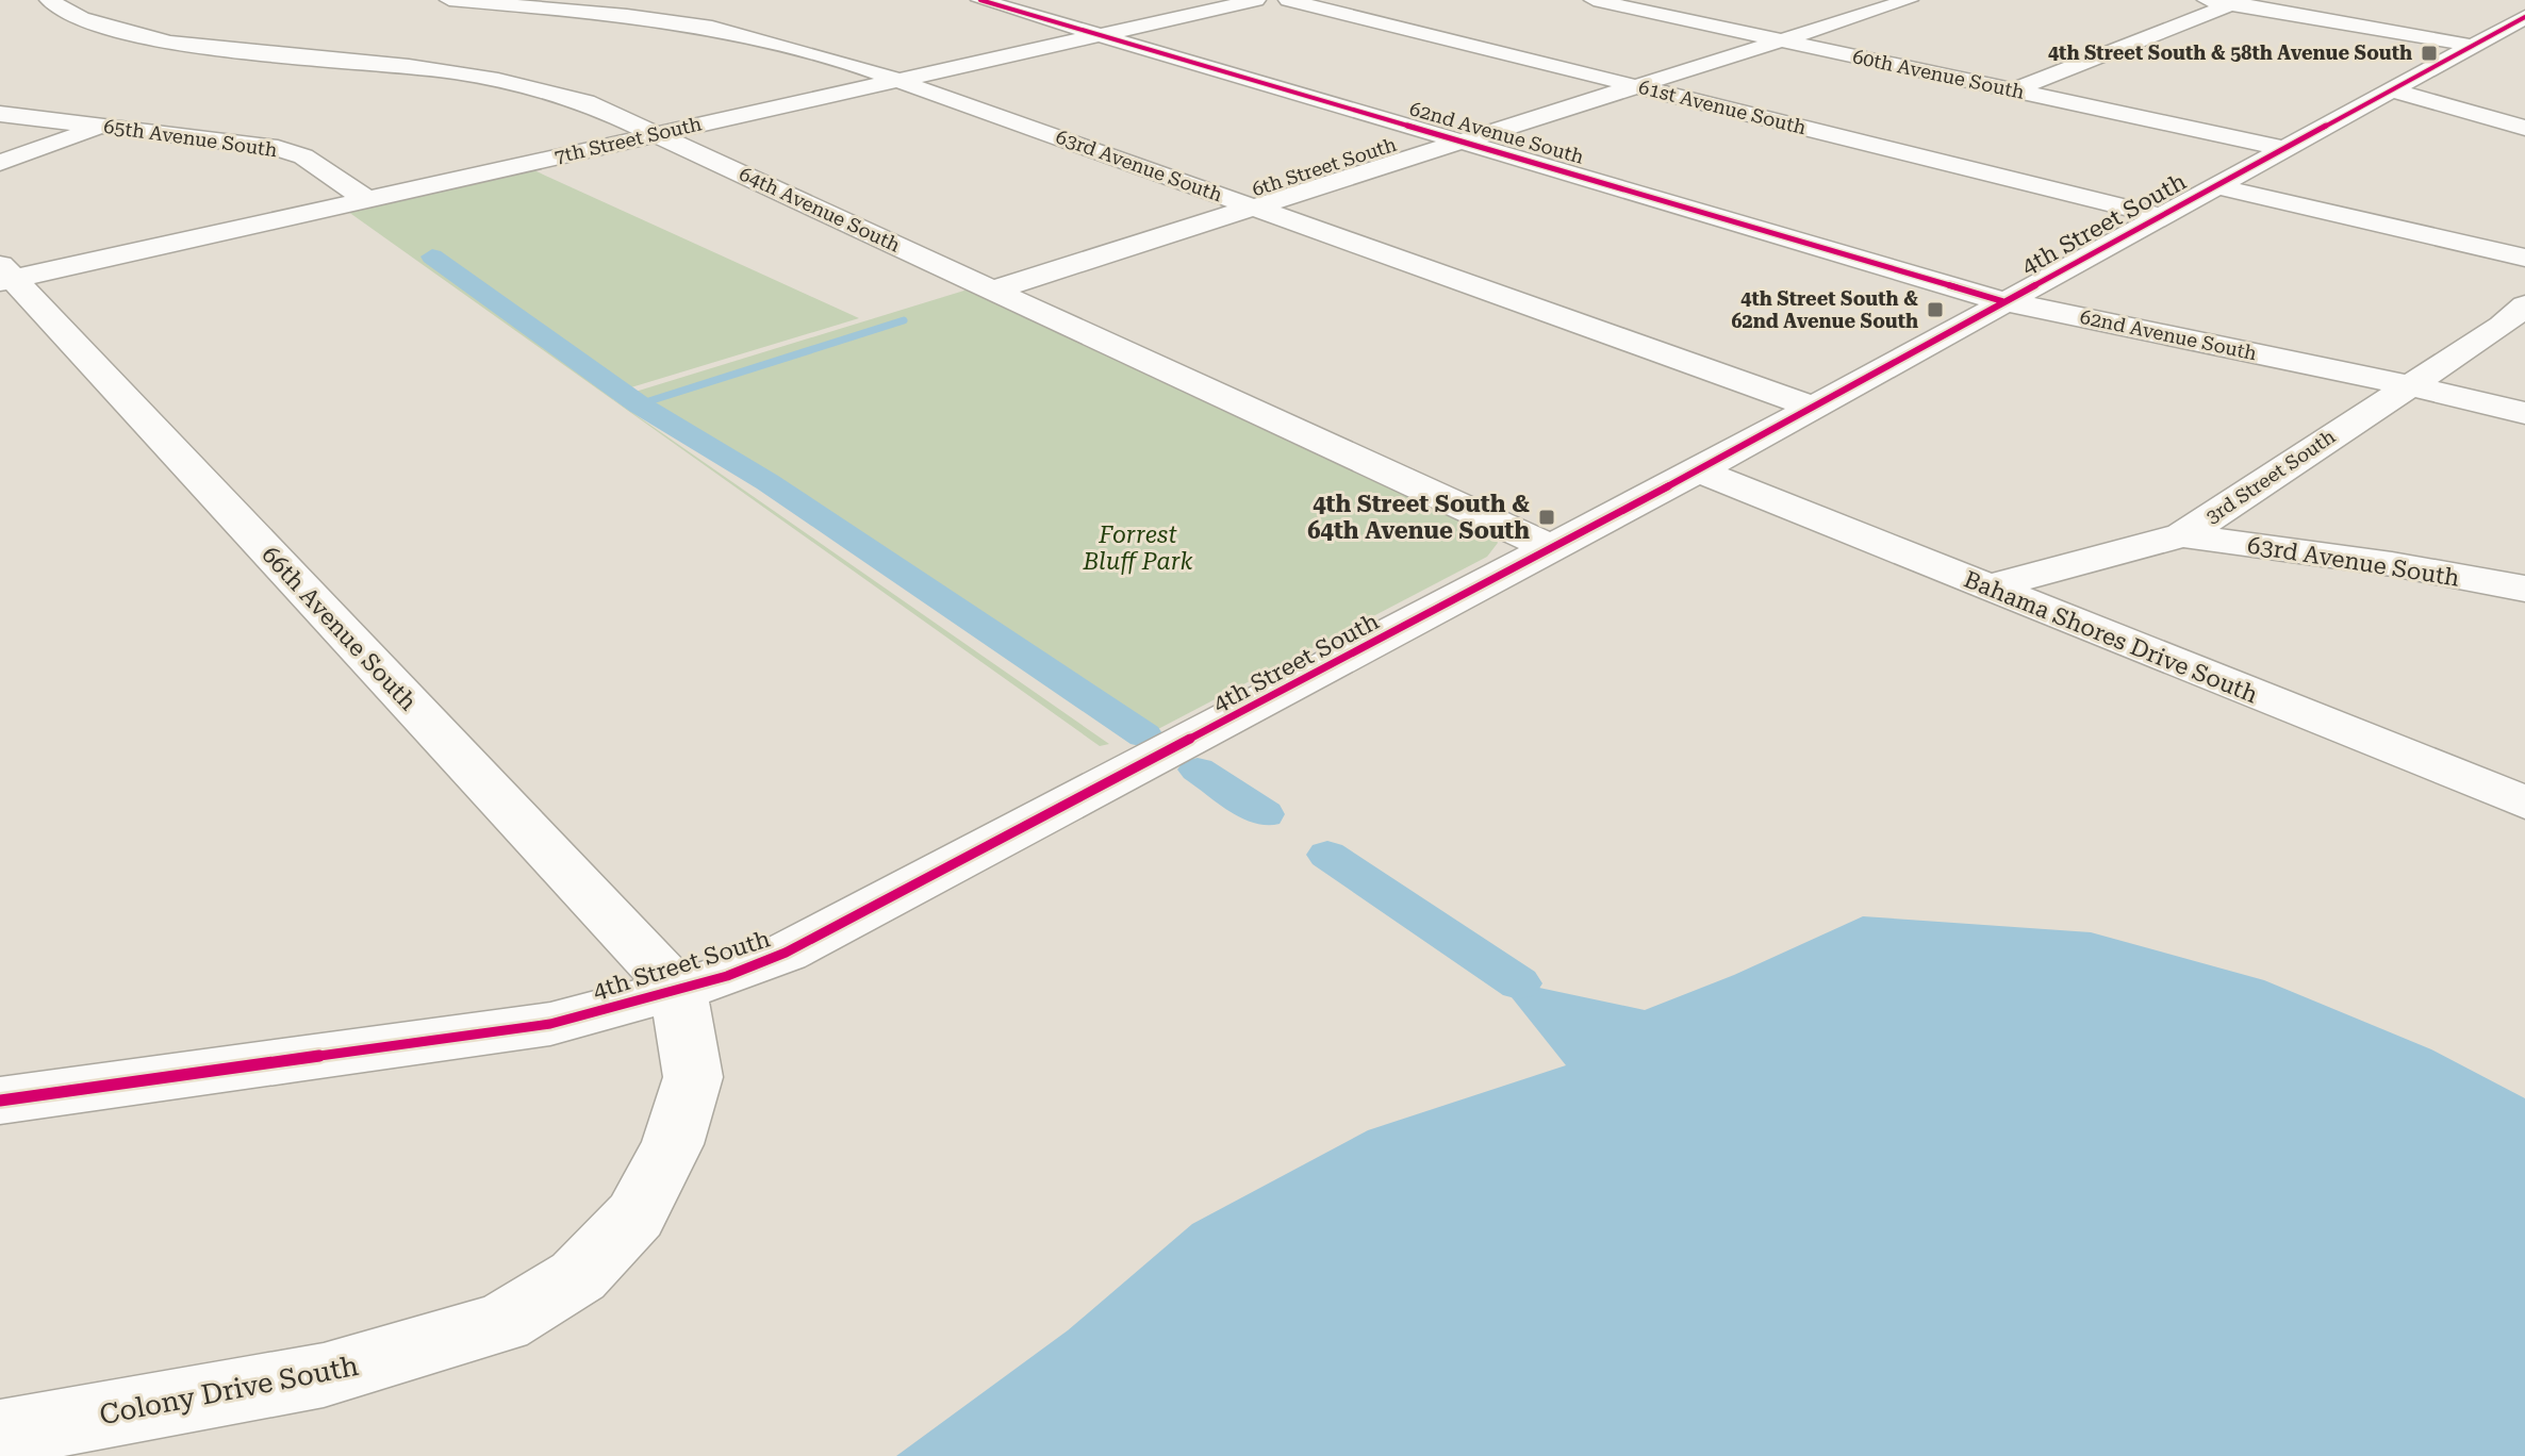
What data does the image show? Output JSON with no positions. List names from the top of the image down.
{
  "streets": {
    "street": [
      "60th Avenue South",
      "61st Avenue South",
      "62nd Avenue South",
      "65th Avenue South",
      "7th Street South",
      "63rd Avenue South",
      "6th Street South",
      "64th Avenue South",
      "4th Street South",
      "3rd Street South",
      "66th Avenue South",
      "Bahama Shores Drive South",
      "Colony Drive South"
    ]
  },
  "crossings": [
    ["60th Avenue South", "6th Street South"],
    ["60th Avenue South", "4th Street South"],
    ["61st Avenue South", "6th Street South"],
    ["61st Avenue South", "4th Street South"],
    ["62nd Avenue South", "7th Street South"],
    ["62nd Avenue South", "6th Street South"],
    ["62nd Avenue South", "4th Street South"],
    ["62nd Avenue South", "3rd Street South"],
    ["65th Avenue South", "7th Street South"],
    ["7th Street South", "63rd Avenue South"],
    ["7th Street South", "64th Avenue South"],
    ["7th Street South", "66th Avenue South"],
    ["63rd Avenue South", "6th Street South"],
    ["63rd Avenue South", "4th Street South"],
    ["63rd Avenue South", "3rd Street South"],
    ["6th Street South", "64th Avenue South"],
    ["64th Avenue South", "4th Street South"],
    ["4th Street South", "66th Avenue South"],
    ["4th Street South", "Bahama Shores Drive South"],
    ["4th Street South", "Colony Drive South"],
    ["3rd Street South", "Bahama Shores Drive South"],
    ["66th Avenue South", "Colony Drive South"]
  ],
  "parks": ["Forrest Bluff Park"],
  "places": {
    "transit": ["4th Street South & 58th Avenue South", "4th Street South & 62nd Avenue South", "4th Street South & 64th Avenue South"]
  }
}
